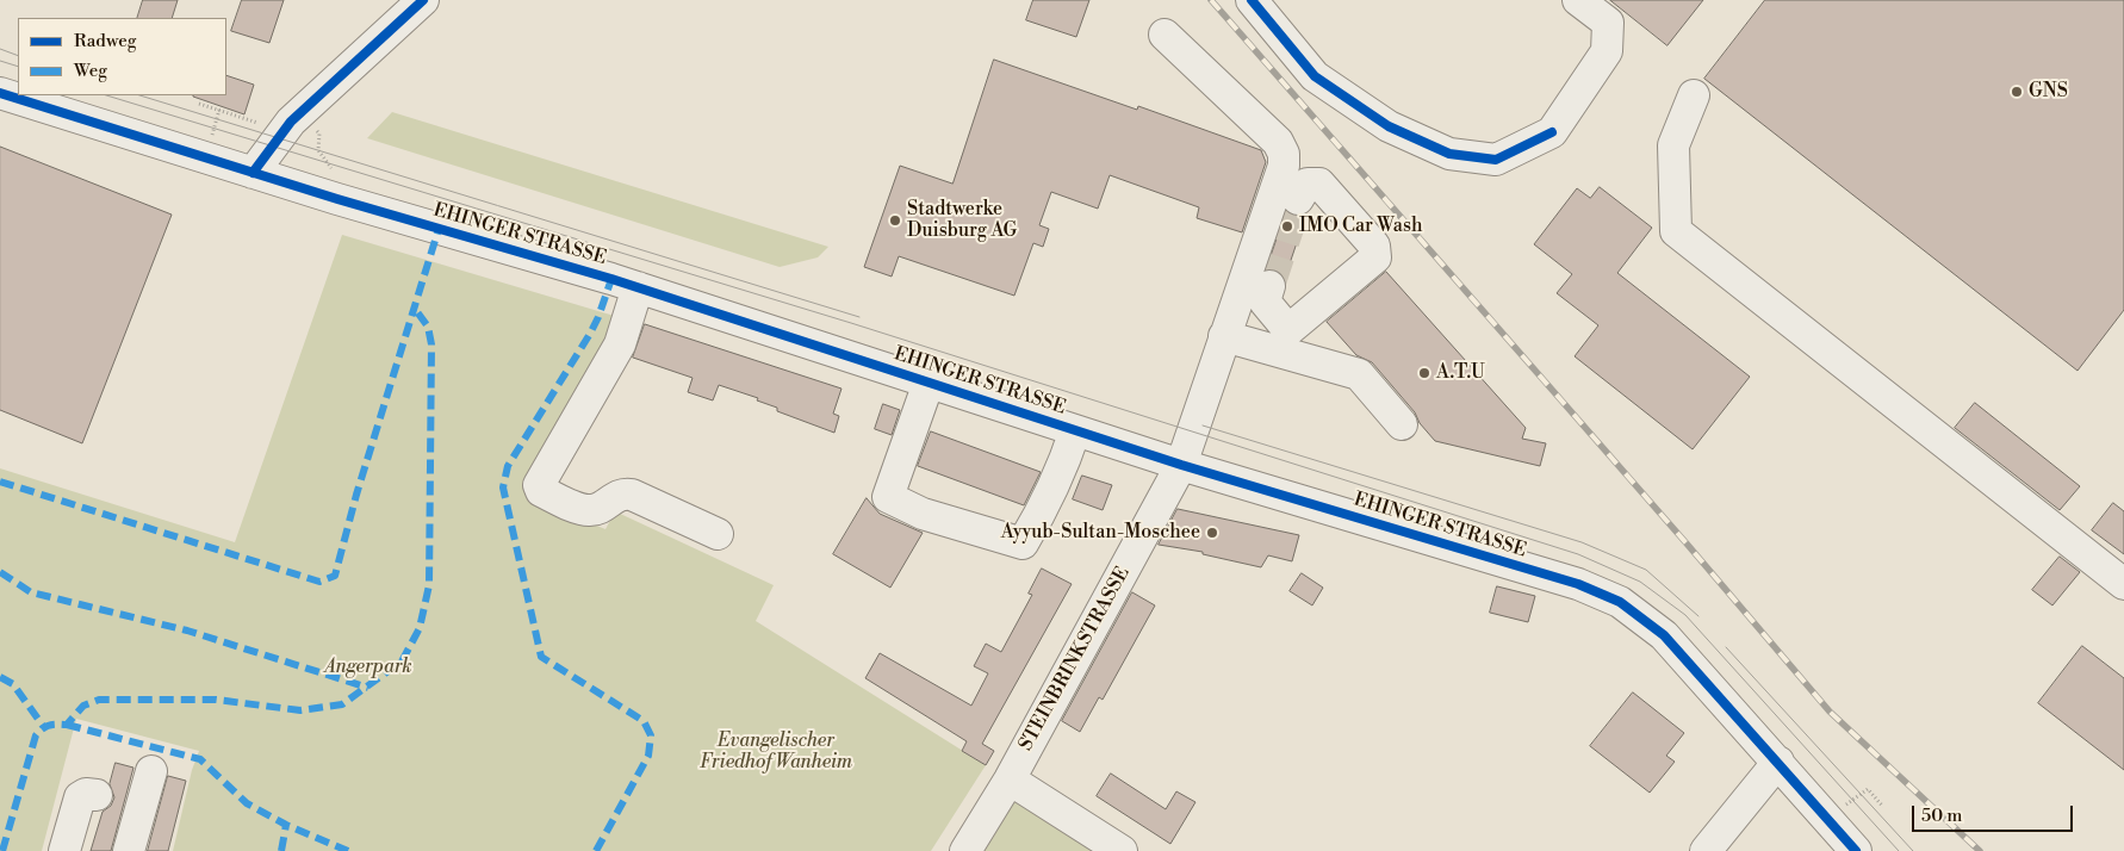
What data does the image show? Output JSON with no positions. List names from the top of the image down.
{
  "streets": {
    "street": ["EHINGER STRASSE", "STEINBRINKSTRASSE"]
  },
  "crossings": [
    ["EHINGER STRASSE", "STEINBRINKSTRASSE"]
  ],
  "parks": ["Angerpark", "Evangelischer Friedhof Wanheim"],
  "places": [
    "GNS",
    "Stadtwerke Duisburg AG",
    "IMO Car Wash",
    "A.T.U",
    "Ayyub-Sultan-Moschee"
  ],
  "legend": ["Radweg", "Weg"],
  "scale_bar": "50 m"
}
